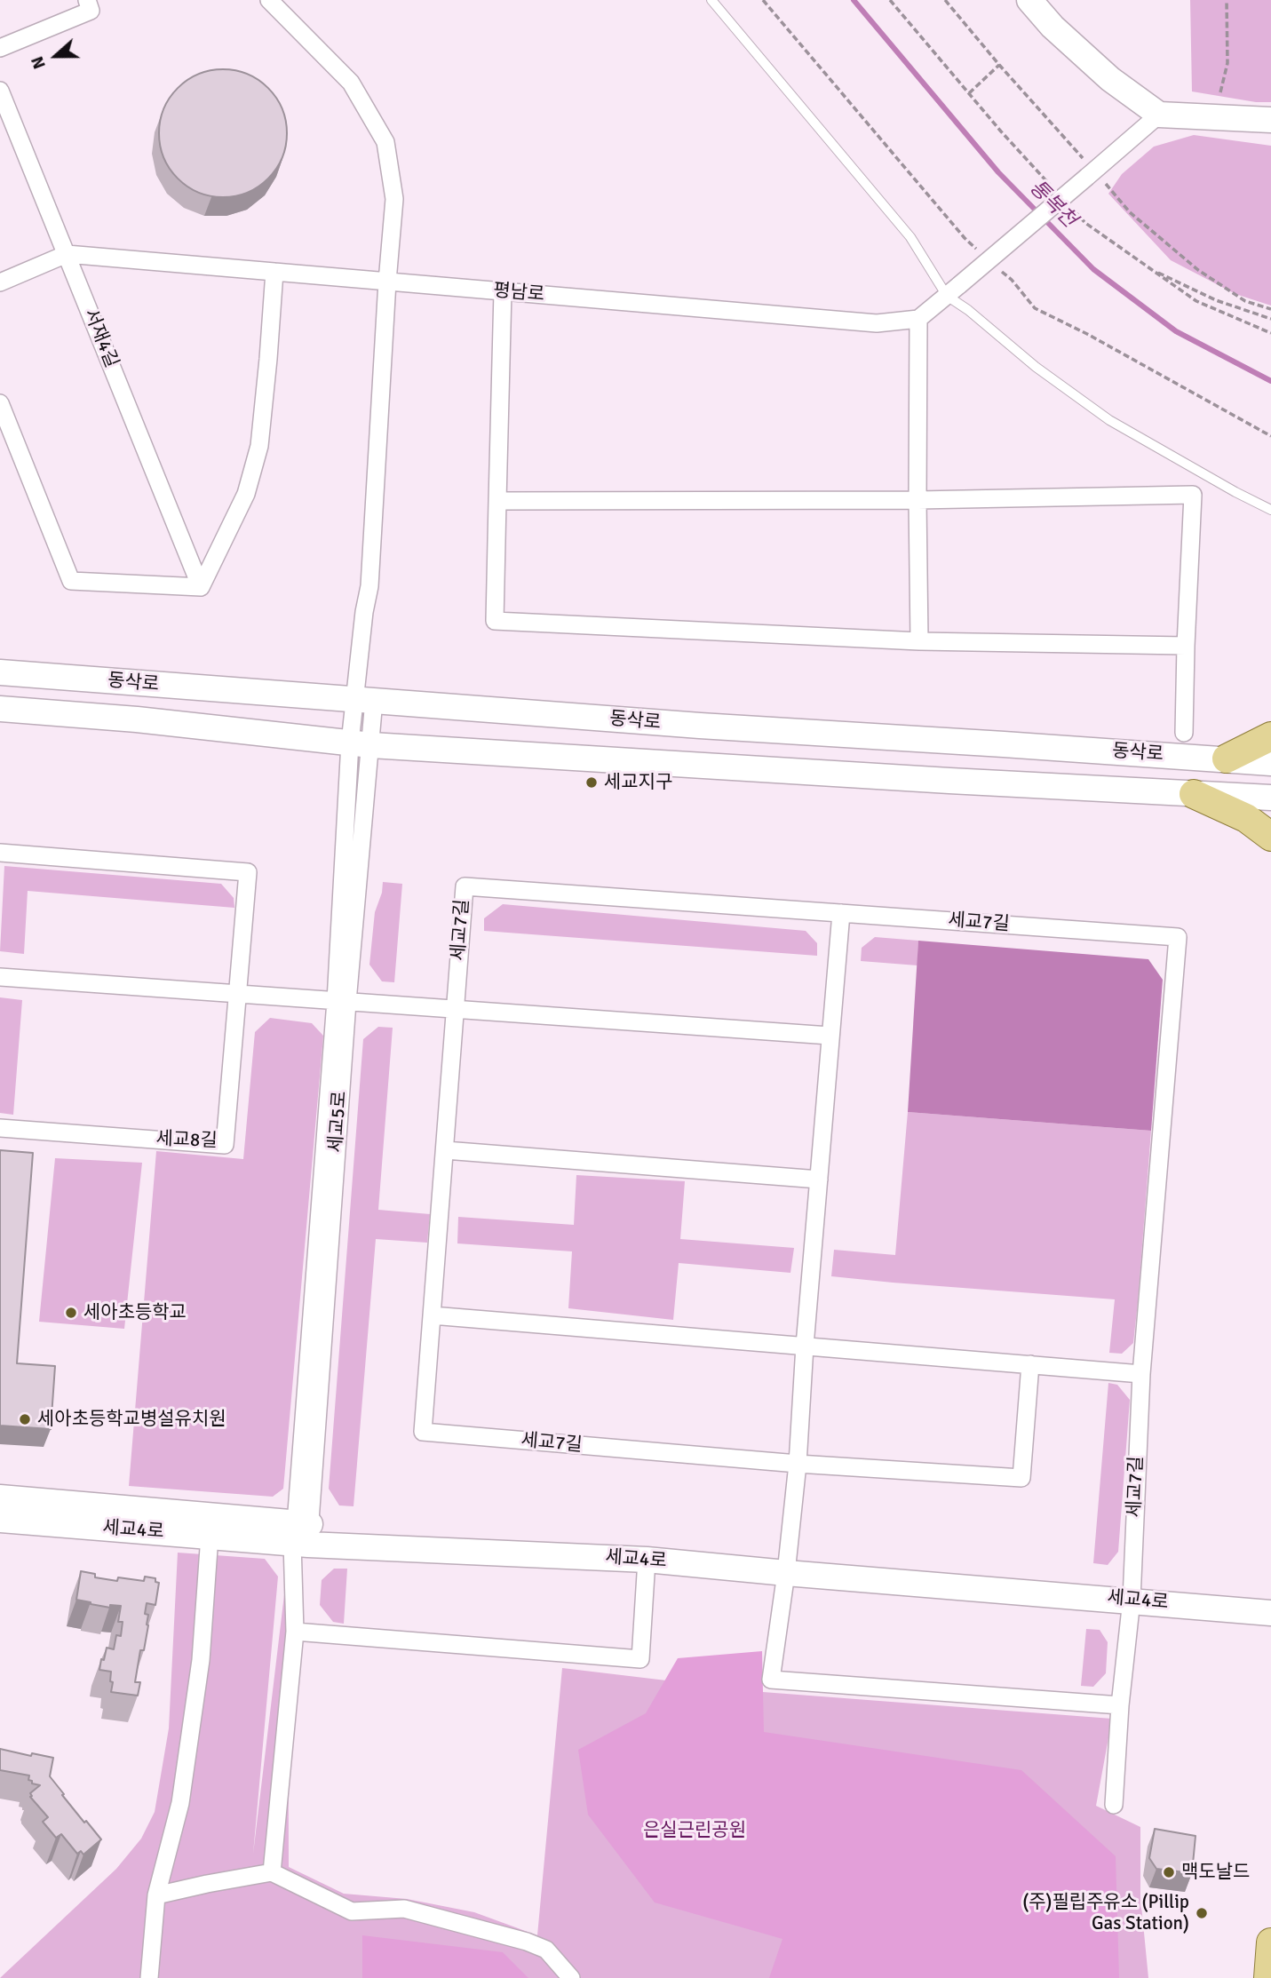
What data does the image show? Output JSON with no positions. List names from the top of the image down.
{
  "streets": {
    "main road": ["동삭로", "세교4로"],
    "street": [
      "평남로",
      "서재4길",
      "세교7길",
      "세교5로",
      "세교8길"
    ]
  },
  "crossings": [
    ["평남로", "서재4길"],
    ["평남로", "세교5로"],
    ["동삭로", "세교5로"],
    ["세교7길", "세교4로"],
    ["세교5로", "세교4로"]
  ],
  "water": ["통복천"],
  "parks": ["은실근린공원"],
  "places": [
    "세교지구",
    "세아초등학교",
    "세아초등학교병설유치원",
    "맥도날드",
    "(주)필립주유소 (Pillip Gas Station)"
  ],
  "north": "left"
}
